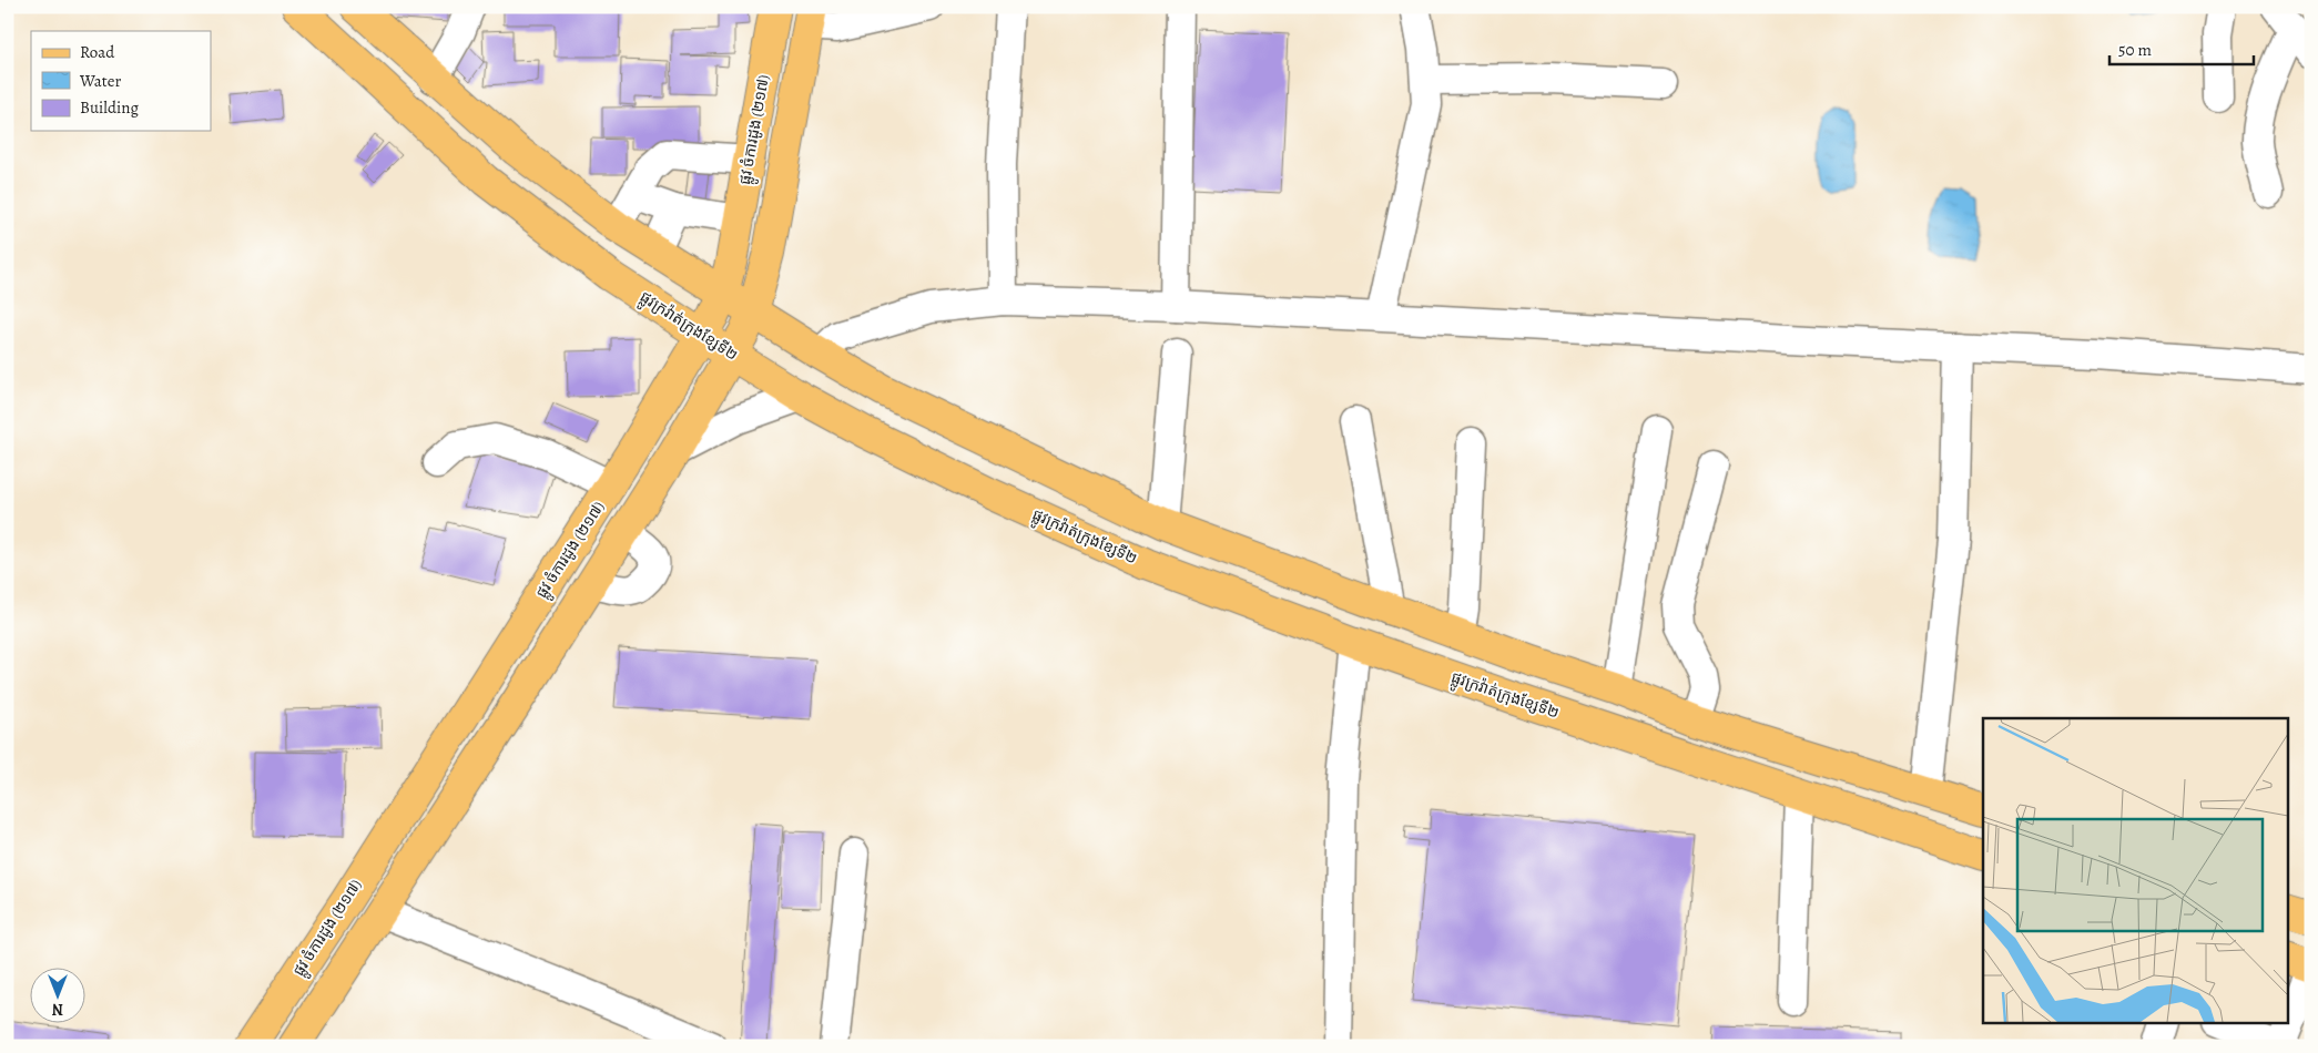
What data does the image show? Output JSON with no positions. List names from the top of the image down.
{
  "streets": {
    "main road": ["ផ្លូវ ចំការដូង (២១៧)", "ផ្លូវក្រវ៉ាត់ក្រុងខ្សែទី២"]
  },
  "crossings": [
    ["ផ្លូវ ចំការដូង (២១៧)", "ផ្លូវក្រវ៉ាត់ក្រុងខ្សែទី២"]
  ],
  "legend": ["Road", "Water", "Building"],
  "scale_bar": "50 m",
  "north": "bottom"
}
